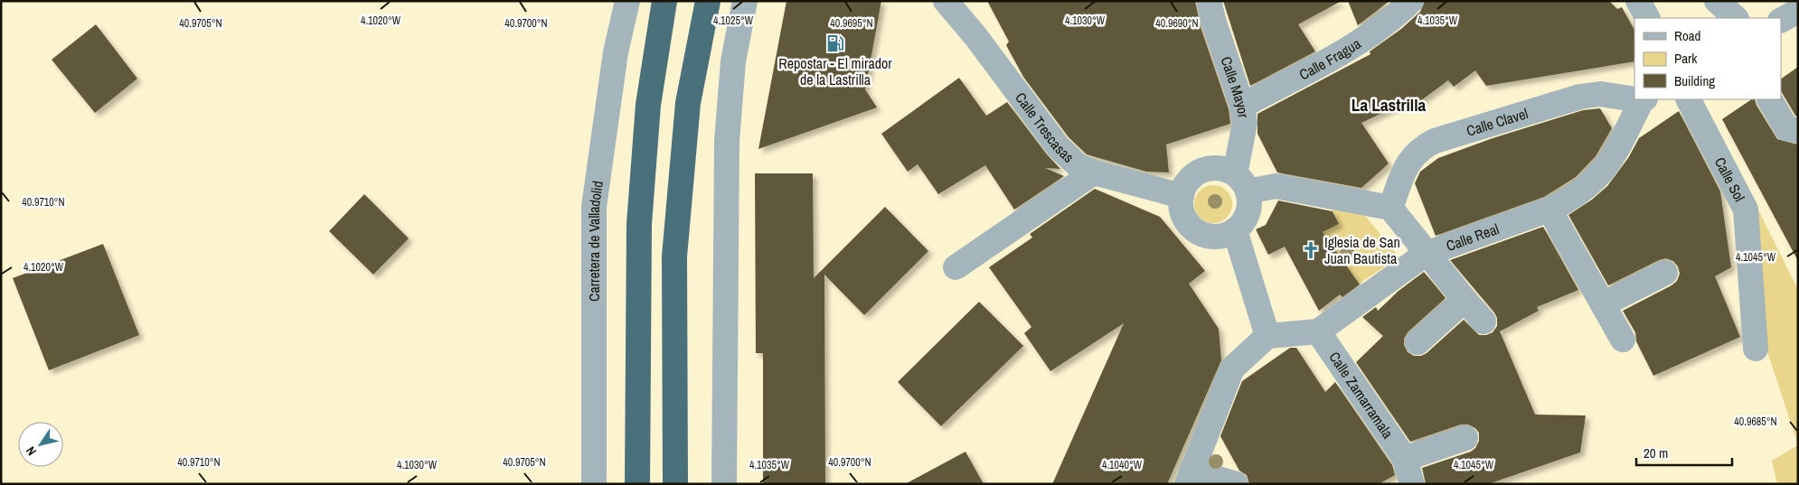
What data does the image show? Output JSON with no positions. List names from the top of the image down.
{
  "streets": {
    "street": [
      "Calle Fragua",
      "Calle Mayor",
      "Calle Clavel",
      "Calle Trescasas",
      "Calle Sol",
      "Calle Real",
      "Carretera de Valladolid",
      "Calle Zamarramala"
    ]
  },
  "crossings": [
    ["Calle Fragua", "Calle Mayor"],
    ["Calle Mayor", "Calle Trescasas"],
    ["Calle Real", "Calle Zamarramala"]
  ],
  "districts": ["La Lastrilla"],
  "places": {
    "fuel station": ["Repostar - El mirador de la Lastrilla"],
    "church": ["Iglesia de San Juan Bautista"]
  },
  "legend": ["Road", "Park", "Building"],
  "scale_bar": "20 m",
  "north": "bottom left",
  "coordinates": [
    "4.1020°W",
    "4.1025°W",
    "4.1030°W",
    "4.1035°W",
    "40.9700°N",
    "40.9695°N",
    "40.9690°N",
    "40.9705°N",
    "40.9710°N",
    "4.1045°W",
    "40.9685°N",
    "4.1040°W"
  ]
}
